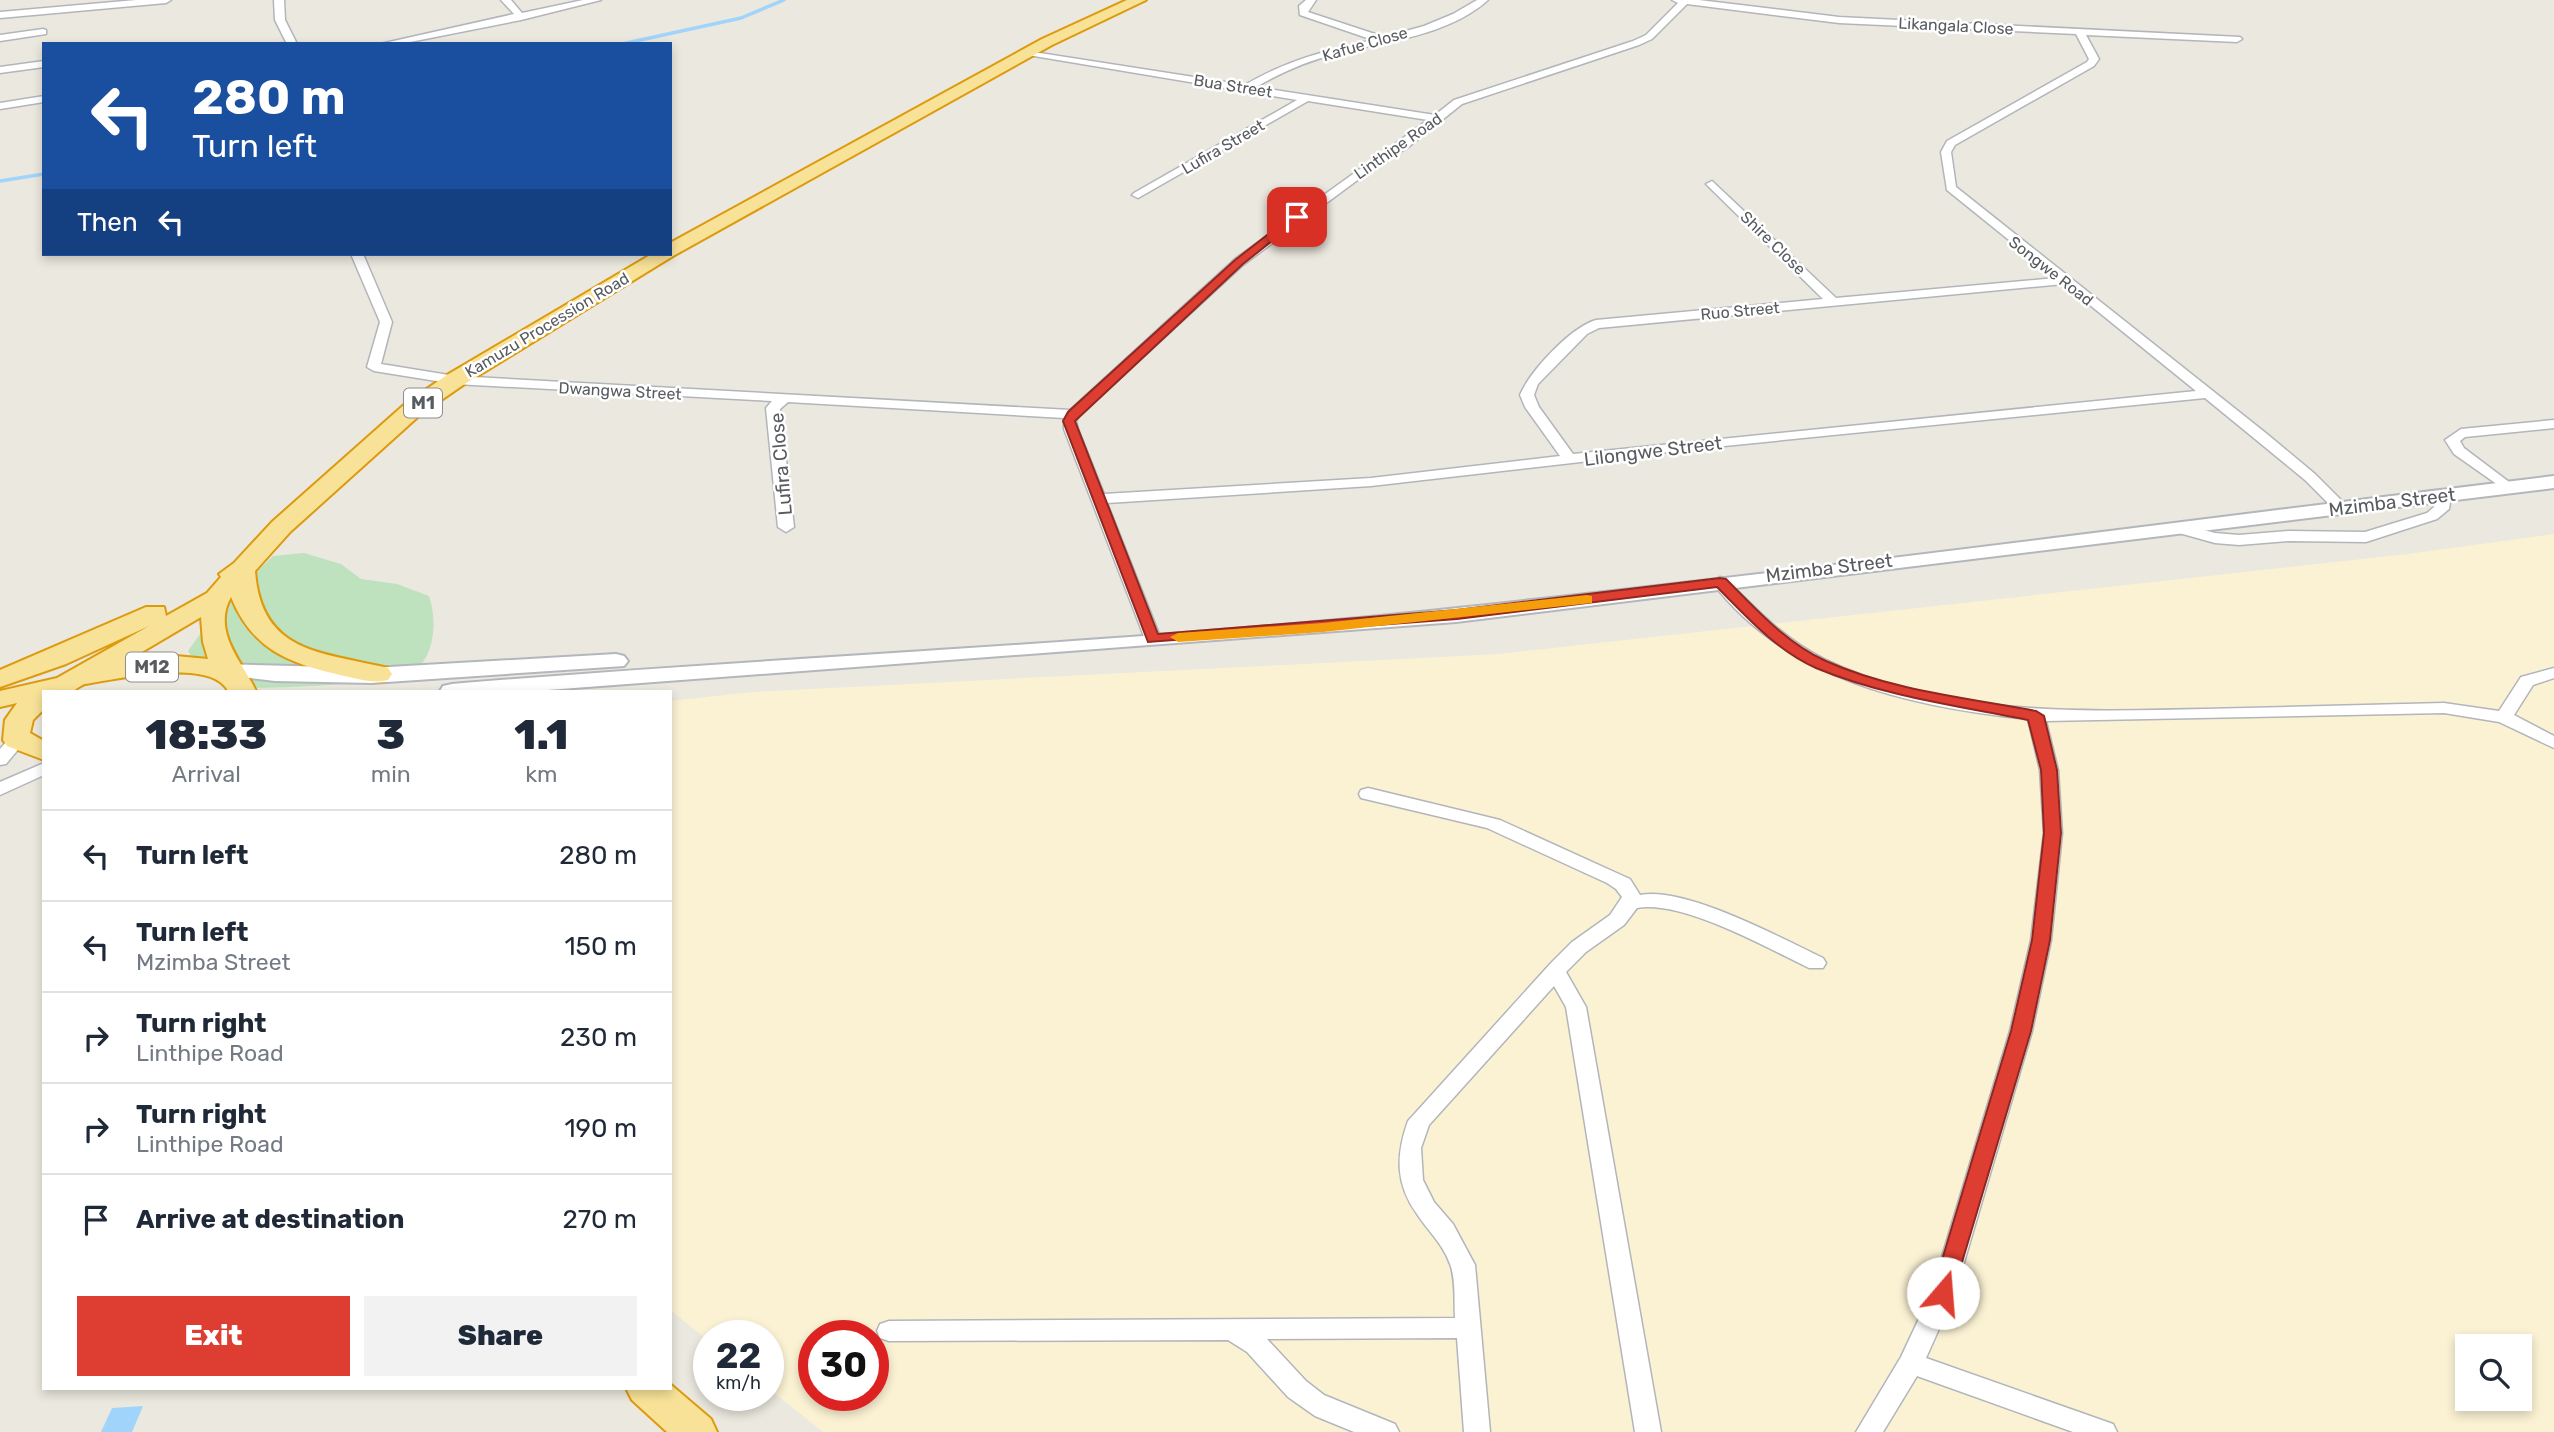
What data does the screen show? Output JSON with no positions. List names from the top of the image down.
{
  "streets": {
    "highway": ["Kamuzu Procession Road", "M1", "M12"],
    "main road": ["Mzimba Street"],
    "street": [
      "Likangala Close",
      "Kafue Close",
      "Bua Street",
      "Linthipe Road",
      "Lufira Street",
      "Shire Close",
      "Songwe Road",
      "Ruo Street",
      "Dwangwa Street",
      "Lilongwe Street",
      "Lufira Close"
    ]
  },
  "crossings": [
    ["Likangala Close", "Linthipe Road"],
    ["Likangala Close", "Songwe Road"],
    ["Kafue Close", "Bua Street"],
    ["Bua Street", "Linthipe Road"],
    ["Bua Street", "Lufira Street"],
    ["Linthipe Road", "Dwangwa Street"],
    ["Shire Close", "Ruo Street"],
    ["Songwe Road", "Ruo Street"],
    ["Songwe Road", "Lilongwe Street"],
    ["Songwe Road", "Mzimba Street"],
    ["Ruo Street", "Lilongwe Street"],
    ["Kamuzu Procession Road", "Dwangwa Street"],
    ["Kamuzu Procession Road", "M1"],
    ["Dwangwa Street", "Lufira Close"],
    ["M1", "M12"]
  ],
  "page": {
    "turn": ["280 m", "Turn left"],
    "then": "Then",
    "eta": [
      "18:33",
      "Arrival",
      "3",
      "min",
      "1.1",
      "km"
    ],
    "list": [
      {
        "name": "Turn left",
        "value": "280 m"
      },
      {
        "name": "Turn left",
        "note": "Mzimba Street",
        "value": "150 m"
      },
      {
        "name": "Turn right",
        "note": "Linthipe Road",
        "value": "230 m"
      },
      {
        "name": "Turn right",
        "note": "Linthipe Road",
        "value": "190 m"
      },
      {
        "name": "Arrive at destination",
        "value": "270 m"
      }
    ],
    "buttons": ["Exit", "Share"],
    "speed": "22 km/h",
    "limit": "30"
  }
}
